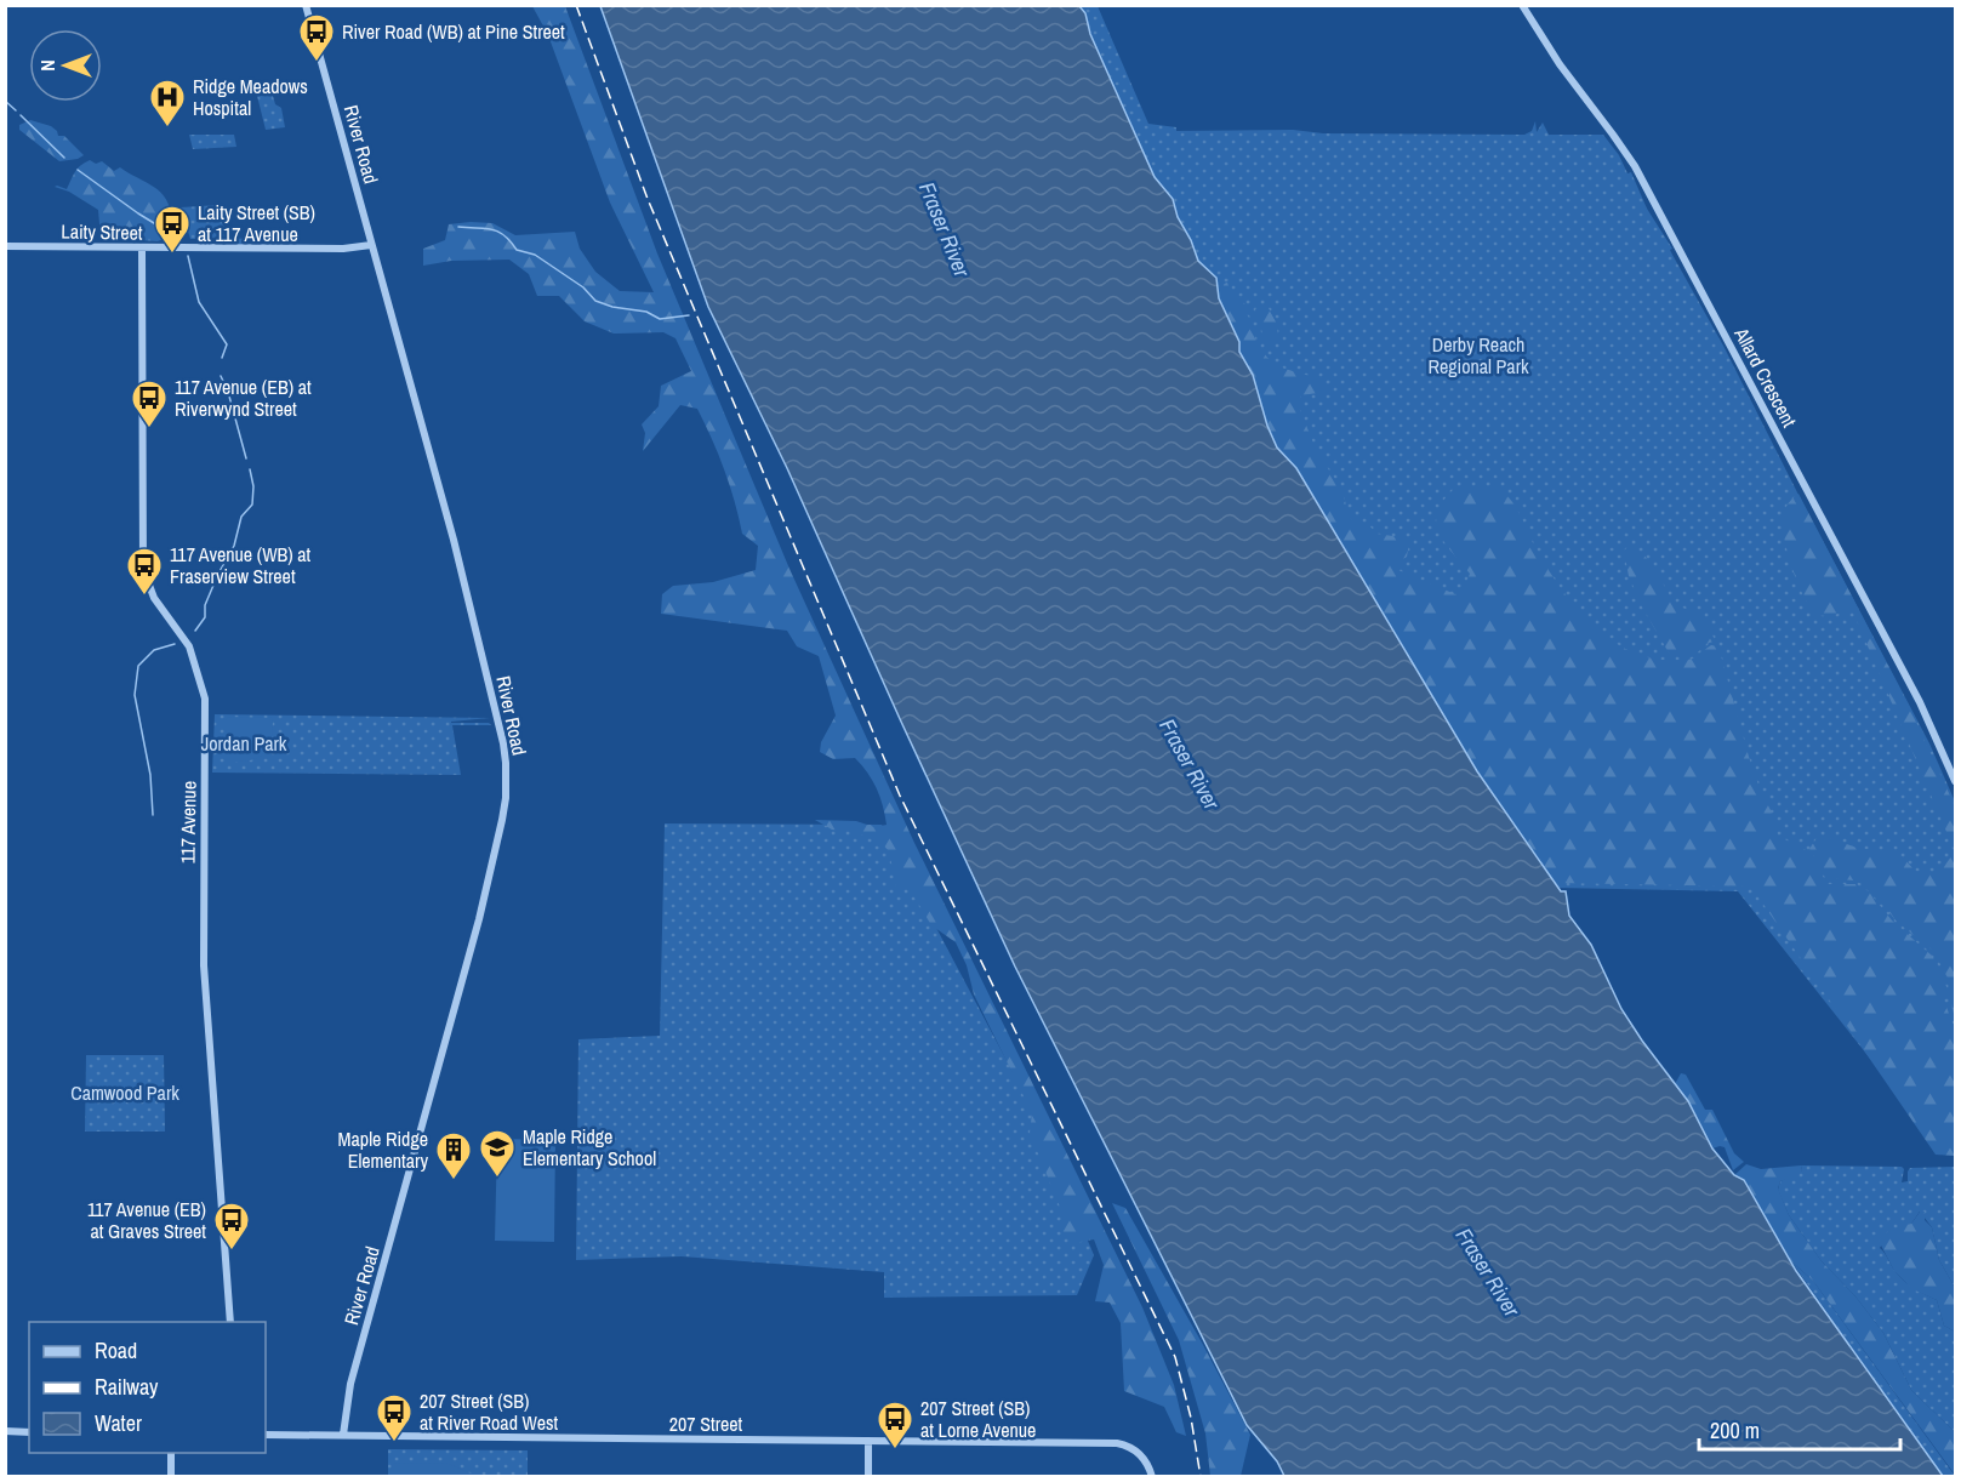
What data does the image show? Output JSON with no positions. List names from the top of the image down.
{
  "streets": {
    "street": [
      "River Road",
      "Laity Street",
      "Allard Crescent",
      "117 Avenue",
      "207 Street"
    ]
  },
  "crossings": [
    ["River Road", "Laity Street"],
    ["River Road", "207 Street"],
    ["Laity Street", "117 Avenue"]
  ],
  "water": ["Fraser River"],
  "parks": ["Derby Reach Regional Park", "Jordan Park", "Camwood Park"],
  "places": {
    "bus stop": [
      "River Road (WB) at Pine Street",
      "Laity Street (SB) at 117 Avenue",
      "117 Avenue (EB) at Riverwynd Street",
      "117 Avenue (WB) at Fraserview Street",
      "117 Avenue (EB) at Graves Street",
      "207 Street (SB) at River Road West",
      "207 Street (SB) at Lorne Avenue"
    ],
    "hospital": ["Ridge Meadows Hospital"],
    "school or university": ["Maple Ridge Elementary School"],
    "building": ["Maple Ridge Elementary"]
  },
  "legend": ["Road", "Railway", "Water"],
  "scale_bar": "200 m",
  "north": "left"
}
